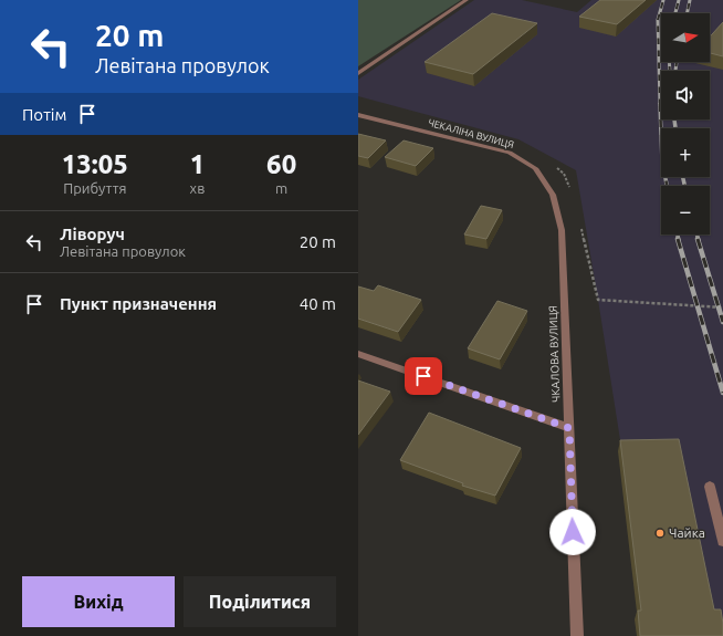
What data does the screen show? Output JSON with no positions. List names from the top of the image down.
{
  "streets": {
    "street": ["ЧЕКАЛІНА ВУЛИЦЯ", "ЧКАЛОВА ВУЛИЦЯ"]
  },
  "crossings": [
    ["ЧЕКАЛІНА ВУЛИЦЯ", "ЧКАЛОВА ВУЛИЦЯ"]
  ],
  "places": ["Чайка"],
  "north": "right",
  "page": {
    "turn": ["20 m", "Левітана провулок"],
    "map_buttons": ["+", "−"],
    "then": "Потім",
    "eta": [
      "13:05",
      "Прибуття",
      "1",
      "хв",
      "60",
      "m"
    ],
    "list": [
      {
        "name": "Ліворуч",
        "note": "Левітана провулок",
        "value": "20 m"
      },
      {
        "name": "Пункт призначення",
        "value": "40 m"
      }
    ],
    "buttons": ["Вихід", "Поділитися"]
  }
}
